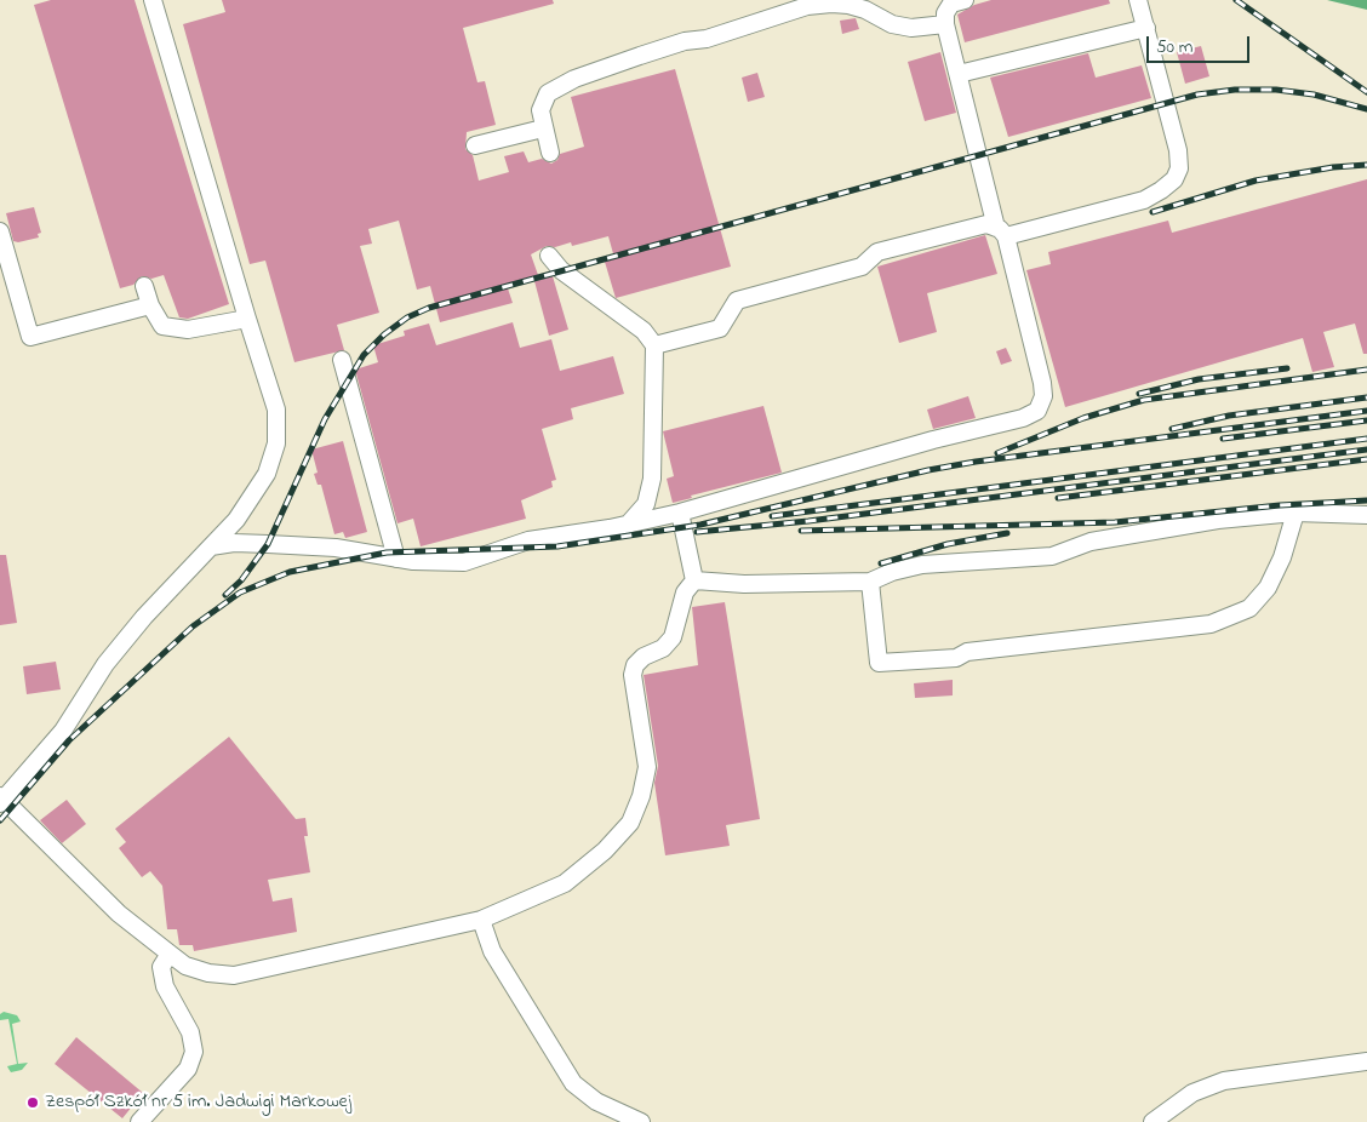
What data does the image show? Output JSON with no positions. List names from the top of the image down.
{
  "places": ["Zespół Szkół nr 5 im. Jadwigi Markowej"],
  "scale_bar": "50 m"
}
